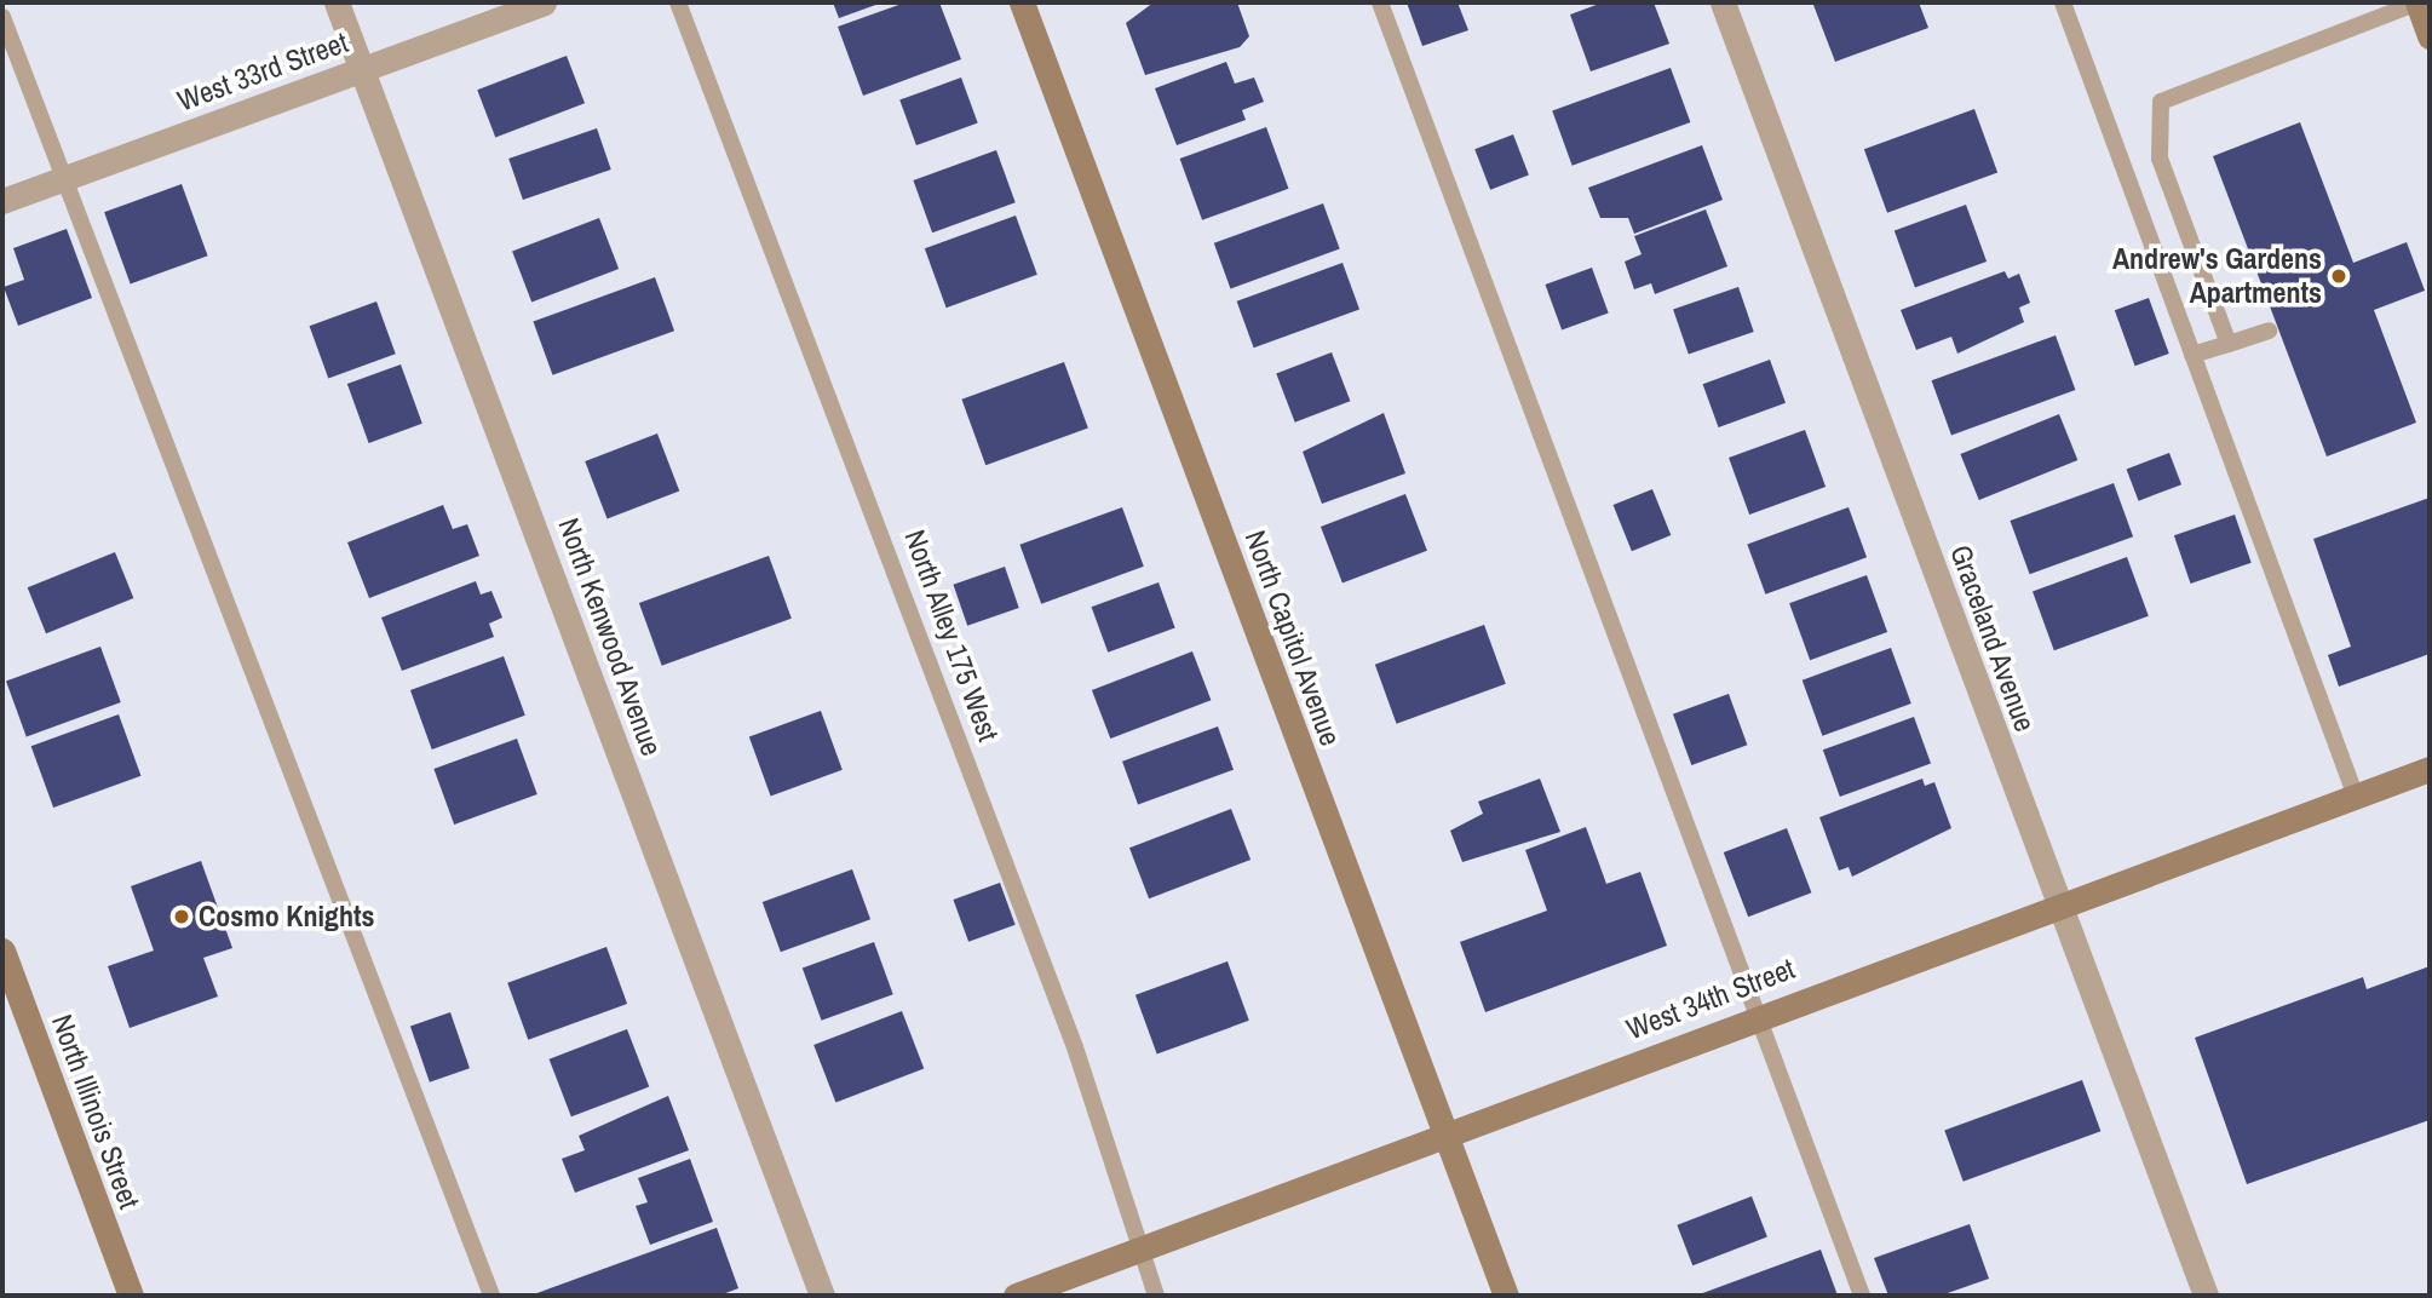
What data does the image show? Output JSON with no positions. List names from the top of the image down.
{
  "streets": {
    "main road": ["North Capitol Avenue", "West 34th Street", "North Illinois Street"],
    "street": ["West 33rd Street", "North Kenwood Avenue", "Graceland Avenue"],
    "lane": ["North Alley 175 West"]
  },
  "crossings": [
    ["West 33rd Street", "North Kenwood Avenue"],
    ["North Alley 175 West", "West 34th Street"],
    ["North Capitol Avenue", "West 34th Street"],
    ["Graceland Avenue", "West 34th Street"]
  ],
  "places": ["Andrew's Gardens Apartments", "Cosmo Knights"]
}
